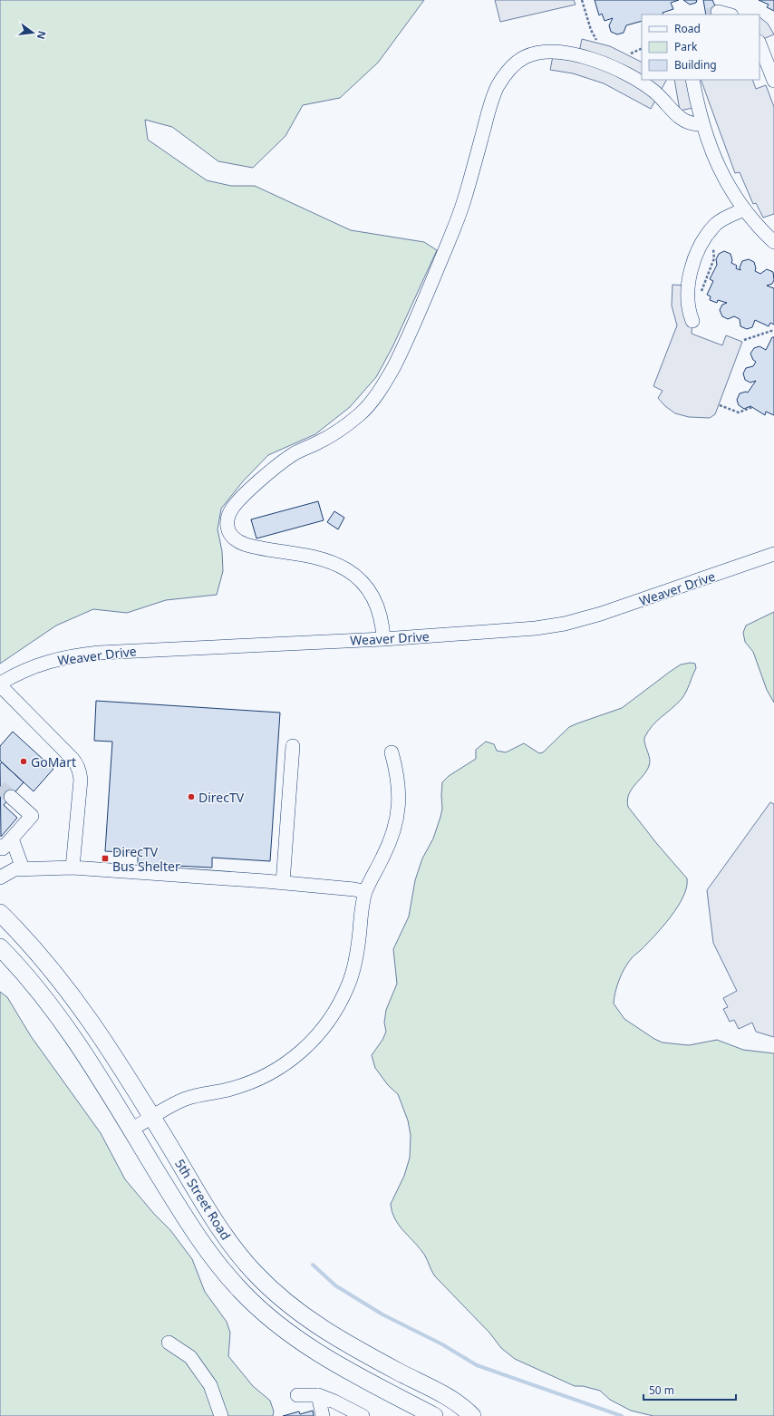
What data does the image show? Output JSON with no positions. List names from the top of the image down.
{
  "streets": {
    "main road": ["5th Street Road"],
    "street": ["Weaver Drive"]
  },
  "places": {
    "other": ["GoMart", "DirecTV"],
    "transit": ["DirecTV Bus Shelter"]
  },
  "legend": ["Road", "Park", "Building"],
  "scale_bar": "50 m",
  "north": "right"
}
